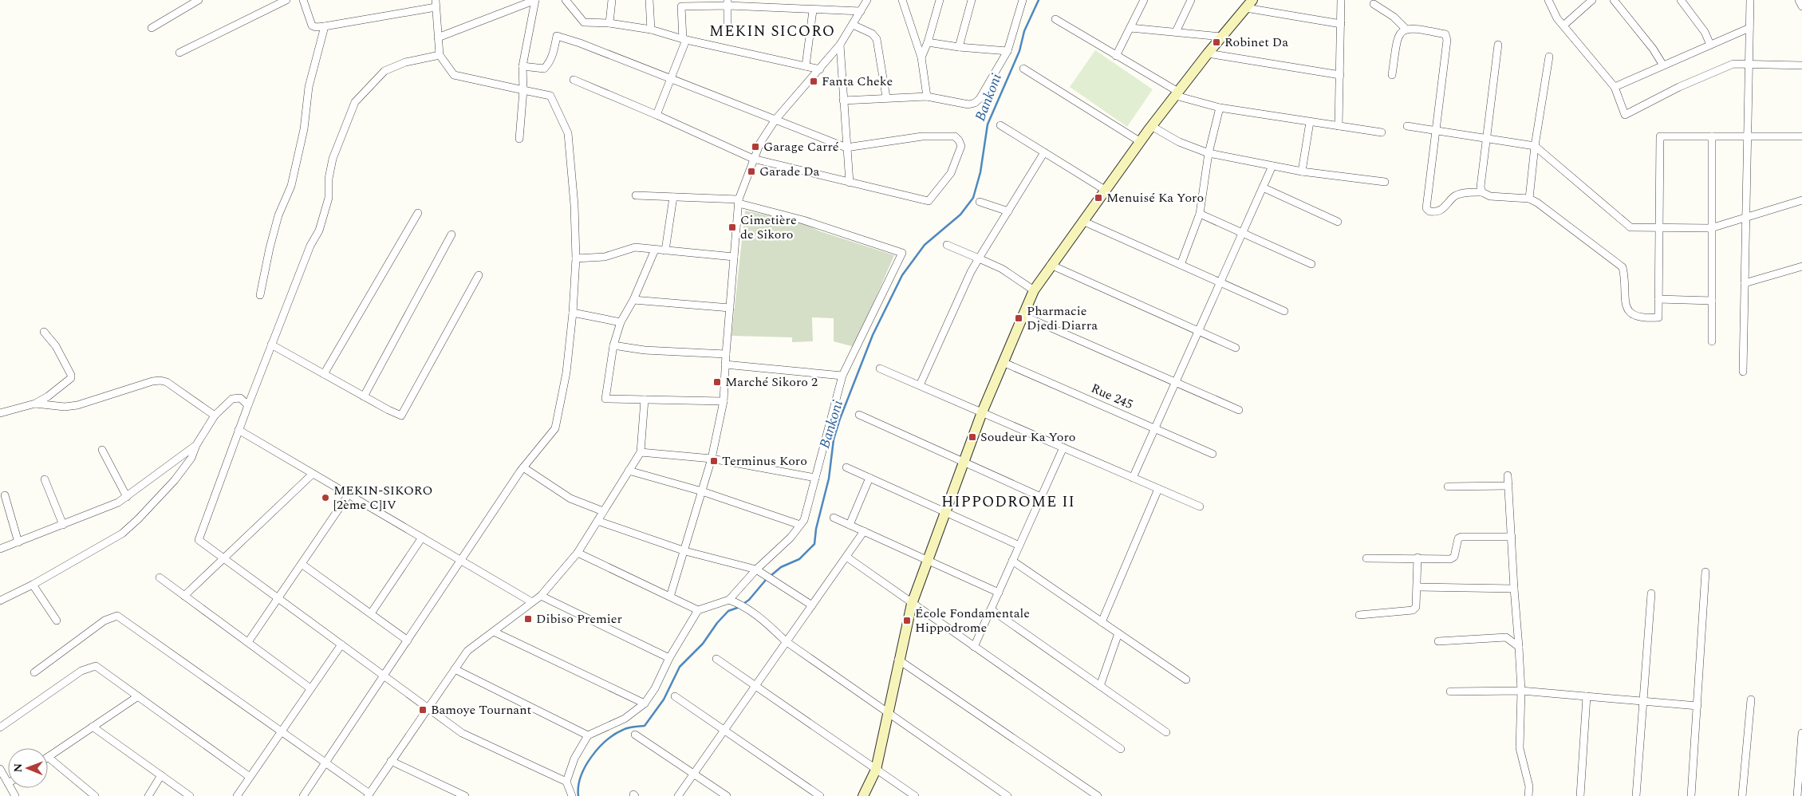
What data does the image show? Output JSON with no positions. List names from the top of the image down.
{
  "streets": {
    "street": ["Rue 245"]
  },
  "districts": ["MEKIN SICORO", "HIPPODROME II"],
  "water": ["Bankoni"],
  "places": {
    "transit": [
      "Robinet Da",
      "Fanta Cheke",
      "Garage Carré",
      "Garade Da",
      "Menuisé Ka Yoro",
      "Cimetière de Sikoro",
      "Pharmacie Djedi Diarra",
      "Marché Sikoro 2",
      "Soudeur Ka Yoro",
      "Terminus Koro",
      "Dibiso Premier",
      "École Fondamentale Hippodrome",
      "Bamoye Tournant"
    ],
    "other": ["MEKIN-SIKORO [2ème C]IV"]
  },
  "north": "left"
}
